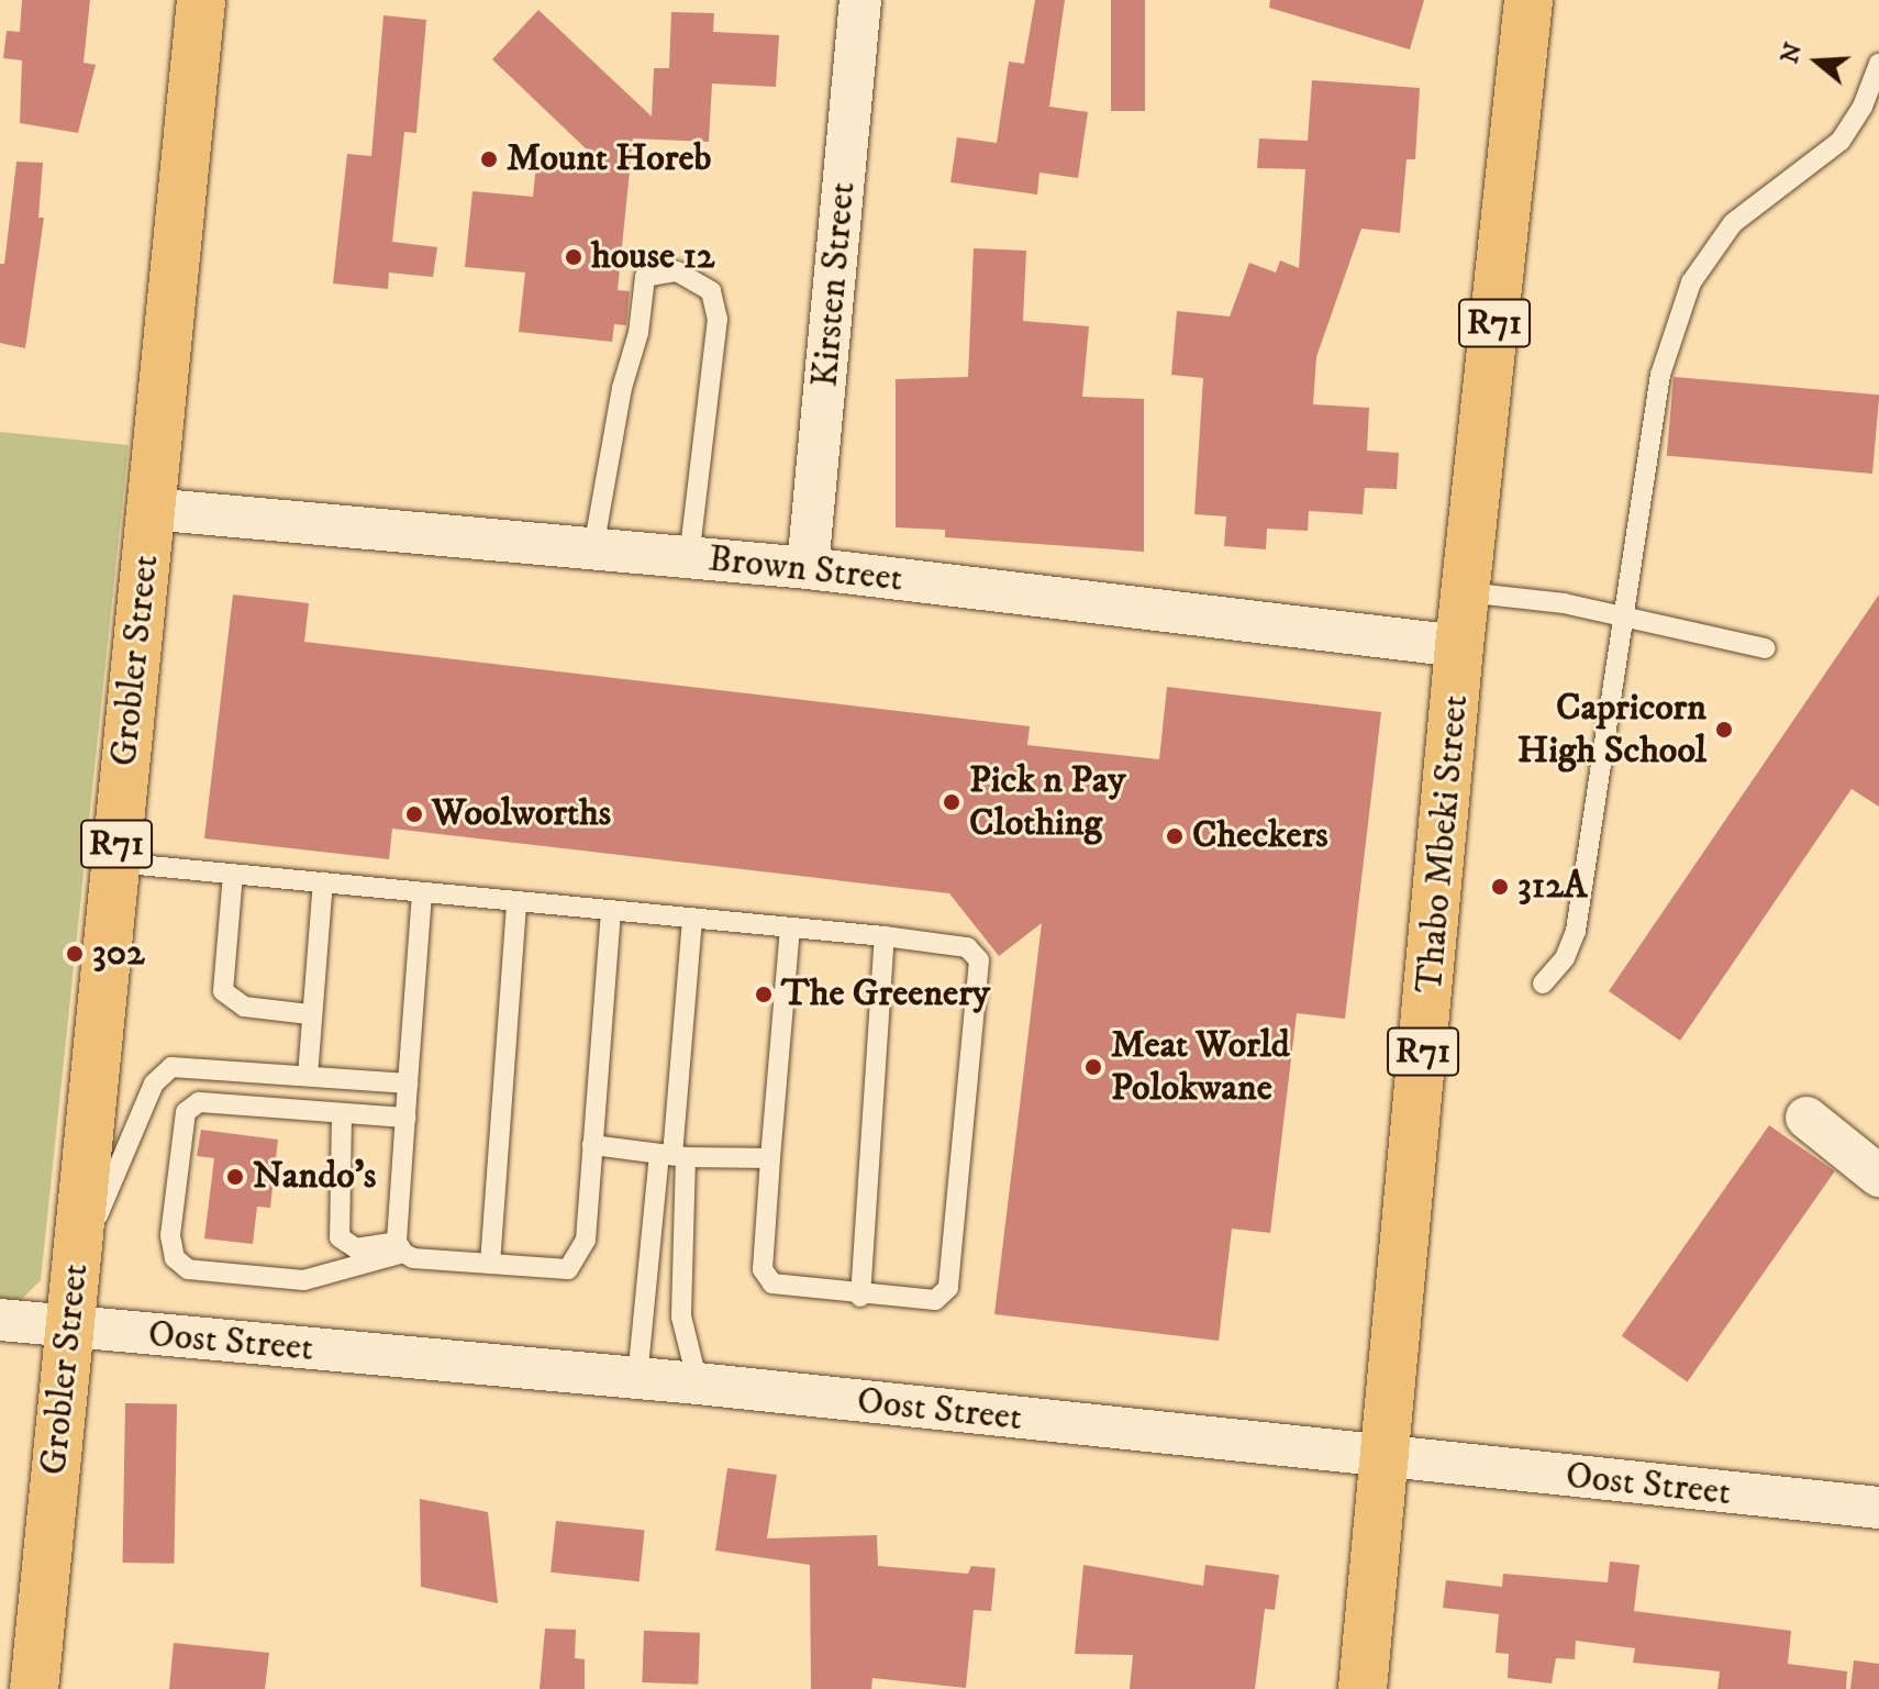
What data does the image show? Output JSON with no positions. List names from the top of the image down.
{
  "streets": {
    "main road": ["R71", "Grobler Street", "Thabo Mbeki Street"],
    "street": ["Kirsten Street", "Brown Street", "Oost Street"]
  },
  "crossings": [
    ["Kirsten Street", "Brown Street"],
    ["Brown Street", "Grobler Street"],
    ["Brown Street", "Thabo Mbeki Street"],
    ["Grobler Street", "Oost Street"],
    ["Thabo Mbeki Street", "Oost Street"]
  ],
  "places": [
    "Mount Horeb",
    "house 12",
    "Capricorn High School",
    "Pick n Pay Clothing",
    "Woolworths",
    "Checkers",
    "312A",
    "302",
    "The Greenery",
    "Meat World Polokwane",
    "Nando's"
  ],
  "north": "left"
}
